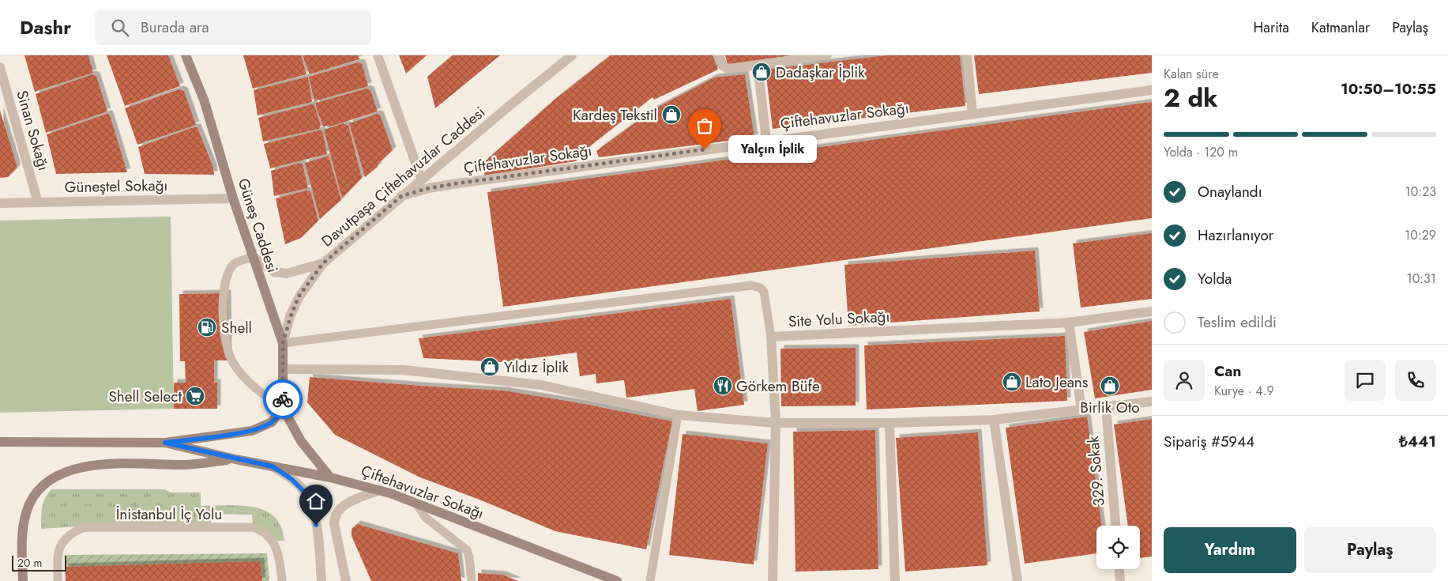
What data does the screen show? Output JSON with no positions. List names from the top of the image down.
{
  "streets": {
    "main road": ["Çiftehavuzlar Sokağı", "Güneş Caddesi"],
    "street": [
      "Sinan Sokağı",
      "Davutpaşa Çiftehavuzlar Caddesi",
      "Güneştel Sokağı",
      "Site Yolu Sokağı",
      "329. Sokak"
    ],
    "lane": ["İnistanbul İç Yolu"]
  },
  "crossings": [
    ["Çiftehavuzlar Sokağı", "Davutpaşa Çiftehavuzlar Caddesi"],
    ["Sinan Sokağı", "Güneştel Sokağı"],
    ["Davutpaşa Çiftehavuzlar Caddesi", "Güneş Caddesi"],
    ["Güneştel Sokağı", "Güneş Caddesi"]
  ],
  "places": {
    "shop": [
      "Dadaşkar İplik",
      "Kardeş Tekstil",
      "Yıldız İplik",
      "Lato Jeans",
      "Birlik Oto"
    ],
    "other": ["Yalçın İplik"],
    "fuel station": ["Shell"],
    "restaurant": ["Görkem Büfe"],
    "supermarket": ["Shell Select"]
  },
  "scale_bar": "20 m",
  "page": {
    "header": "Dashr",
    "search": "Burada ara",
    "nav": ["Harita", "Katmanlar", "Paylaş"],
    "heading": ["2 dk", "Kalan süre", "10:50–10:55"],
    "panel": [
      "Can",
      "Kurye · 4.9",
      "Sipariş #5944",
      "₺441"
    ],
    "bar": "Yolda · 120 m",
    "bubble": "Yalçın İplik",
    "list": [
      ["Onaylandı", "10:23"],
      ["Hazırlanıyor", "10:29"],
      ["Yolda", "10:31"],
      "Teslim edildi"
    ],
    "buttons": ["Yardım", "Paylaş"],
    "scale": "20 m"
  }
}
